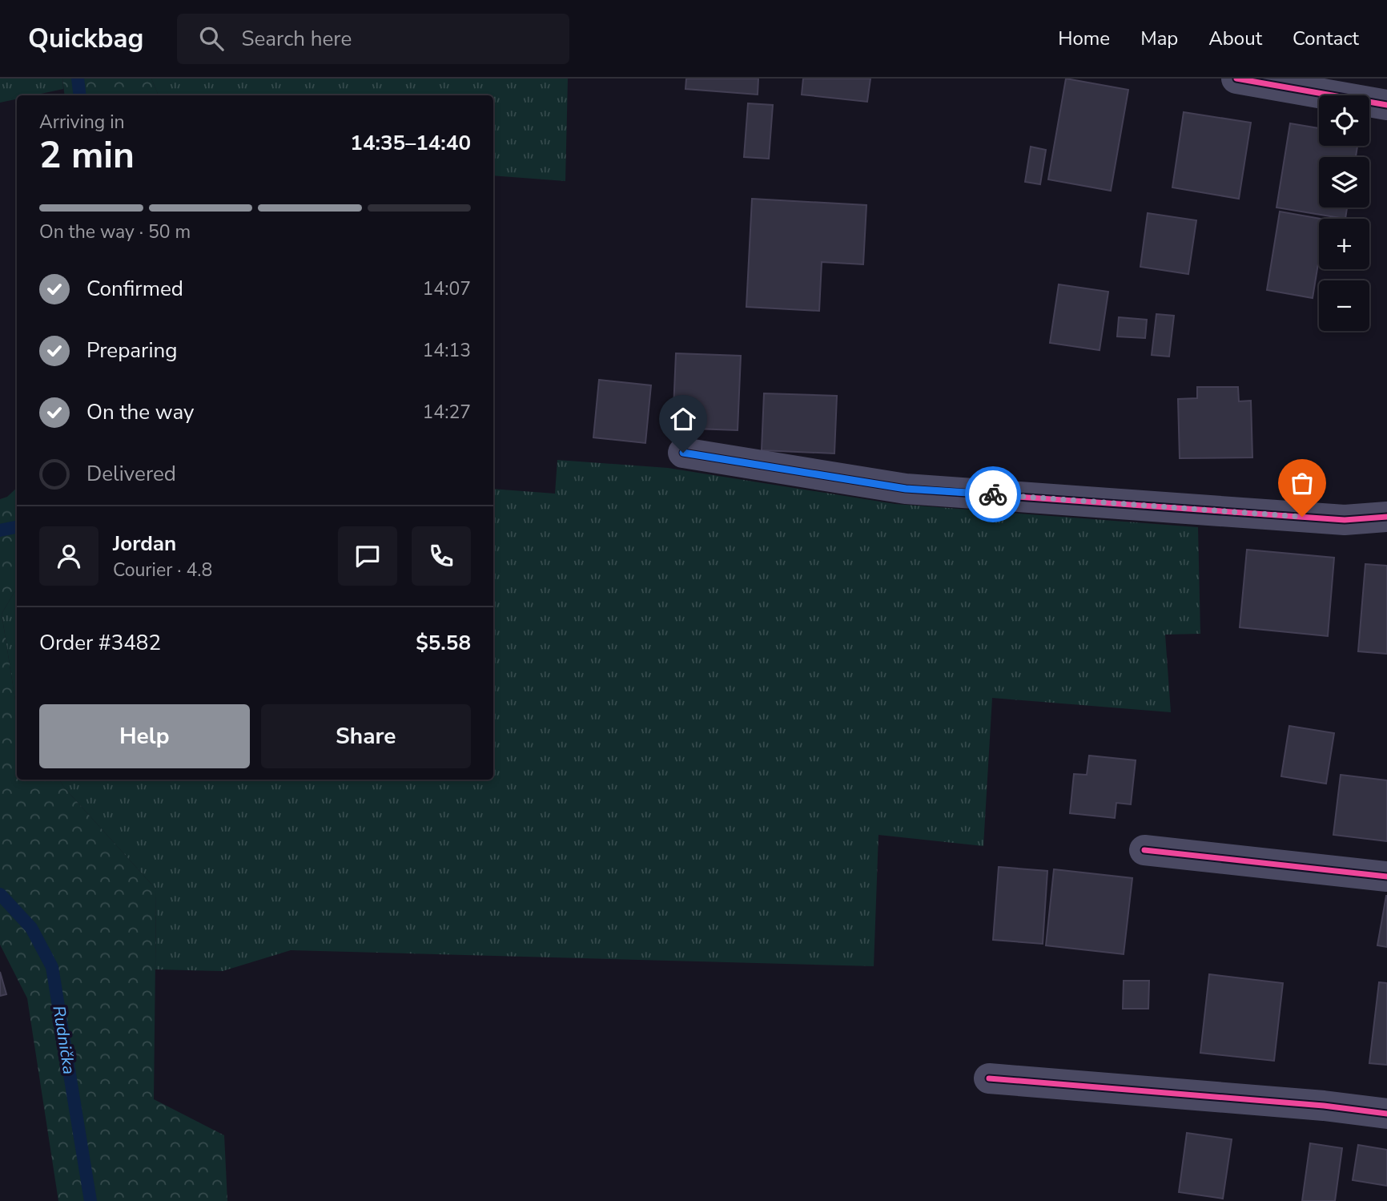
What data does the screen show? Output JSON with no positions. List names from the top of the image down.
{
  "water": ["Rudnička"],
  "page": {
    "header": "Quickbag",
    "search": "Search here",
    "nav": [
      "Home",
      "Map",
      "About",
      "Contact"
    ],
    "map_buttons": ["+", "−"],
    "heading": ["2 min", "Arriving in", "14:35–14:40"],
    "panel": [
      "Jordan",
      "Courier · 4.8",
      "Order #3482",
      "$5.58"
    ],
    "bar": "On the way · 50 m",
    "list": [
      ["Confirmed", "14:07"],
      ["Preparing", "14:13"],
      ["On the way", "14:27"],
      "Delivered"
    ],
    "buttons": ["Help", "Share"]
  }
}
